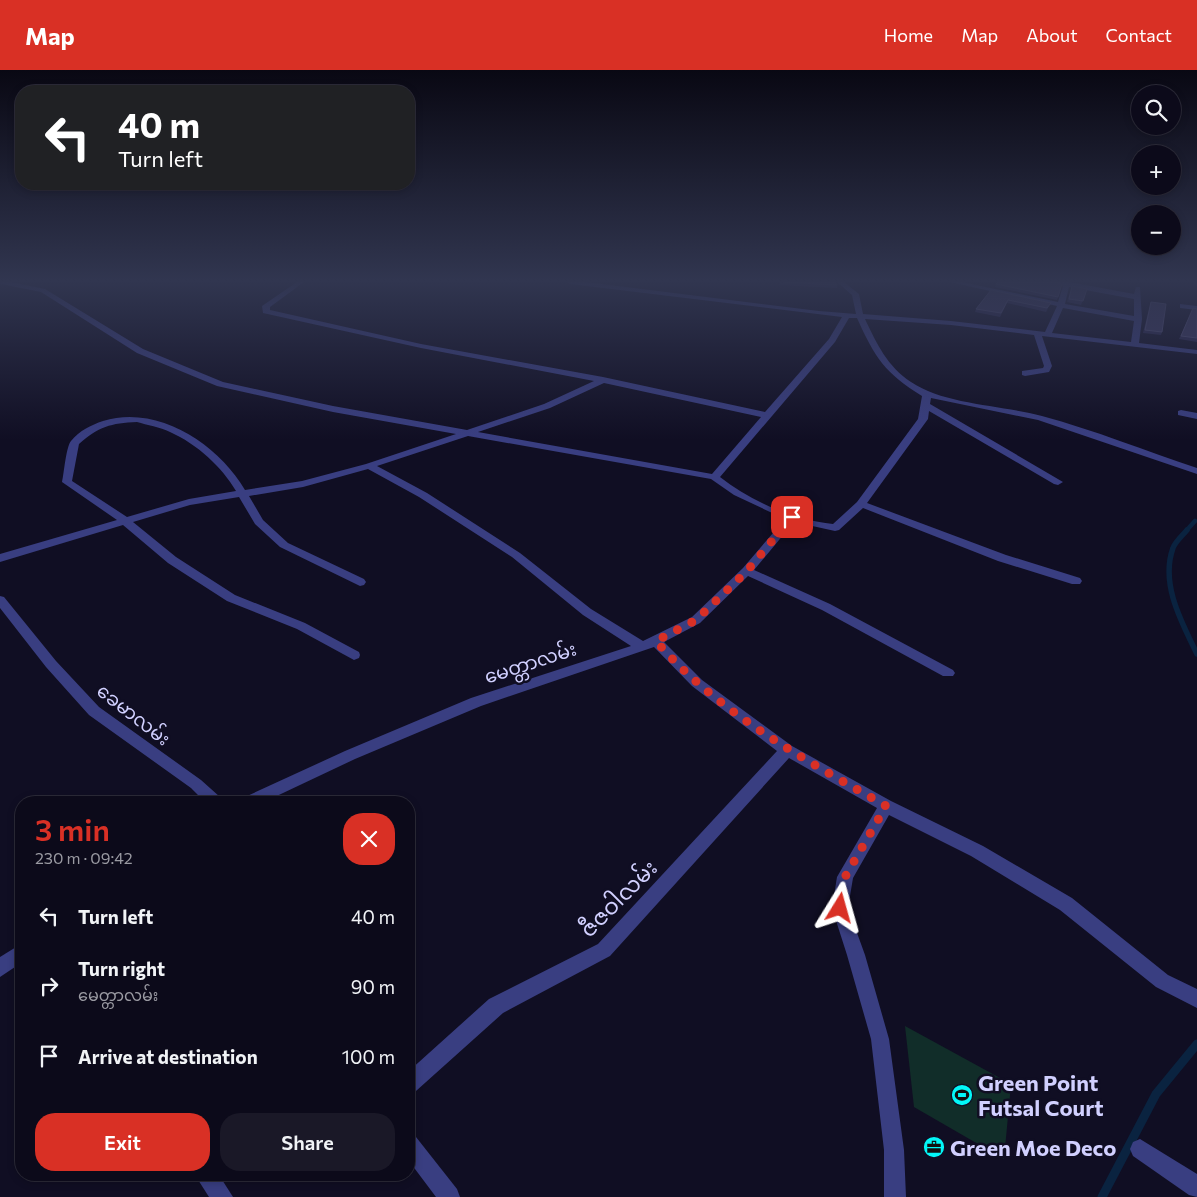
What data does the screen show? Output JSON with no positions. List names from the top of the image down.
{
  "streets": {
    "street": ["မေတ္တာလမ်း", "ခေမာလမ်း", "ဇီဇဝါလမ်း"]
  },
  "places": {
    "sports": ["Green Point Futsal Court"],
    "office": ["Green Moe Deco"]
  },
  "page": {
    "header": "Map",
    "nav": [
      "Home",
      "Map",
      "About",
      "Contact"
    ],
    "map_buttons": ["+", "−"],
    "turn": ["40 m", "Turn left"],
    "heading": ["3 min", "230 m · 09:42"],
    "list": [
      {
        "name": "Turn left",
        "value": "40 m"
      },
      {
        "name": "Turn right",
        "note": "မေတ္တာလမ်း",
        "value": "90 m"
      },
      {
        "name": "Arrive at destination",
        "value": "100 m"
      }
    ],
    "buttons": ["Exit", "Share"]
  }
}
